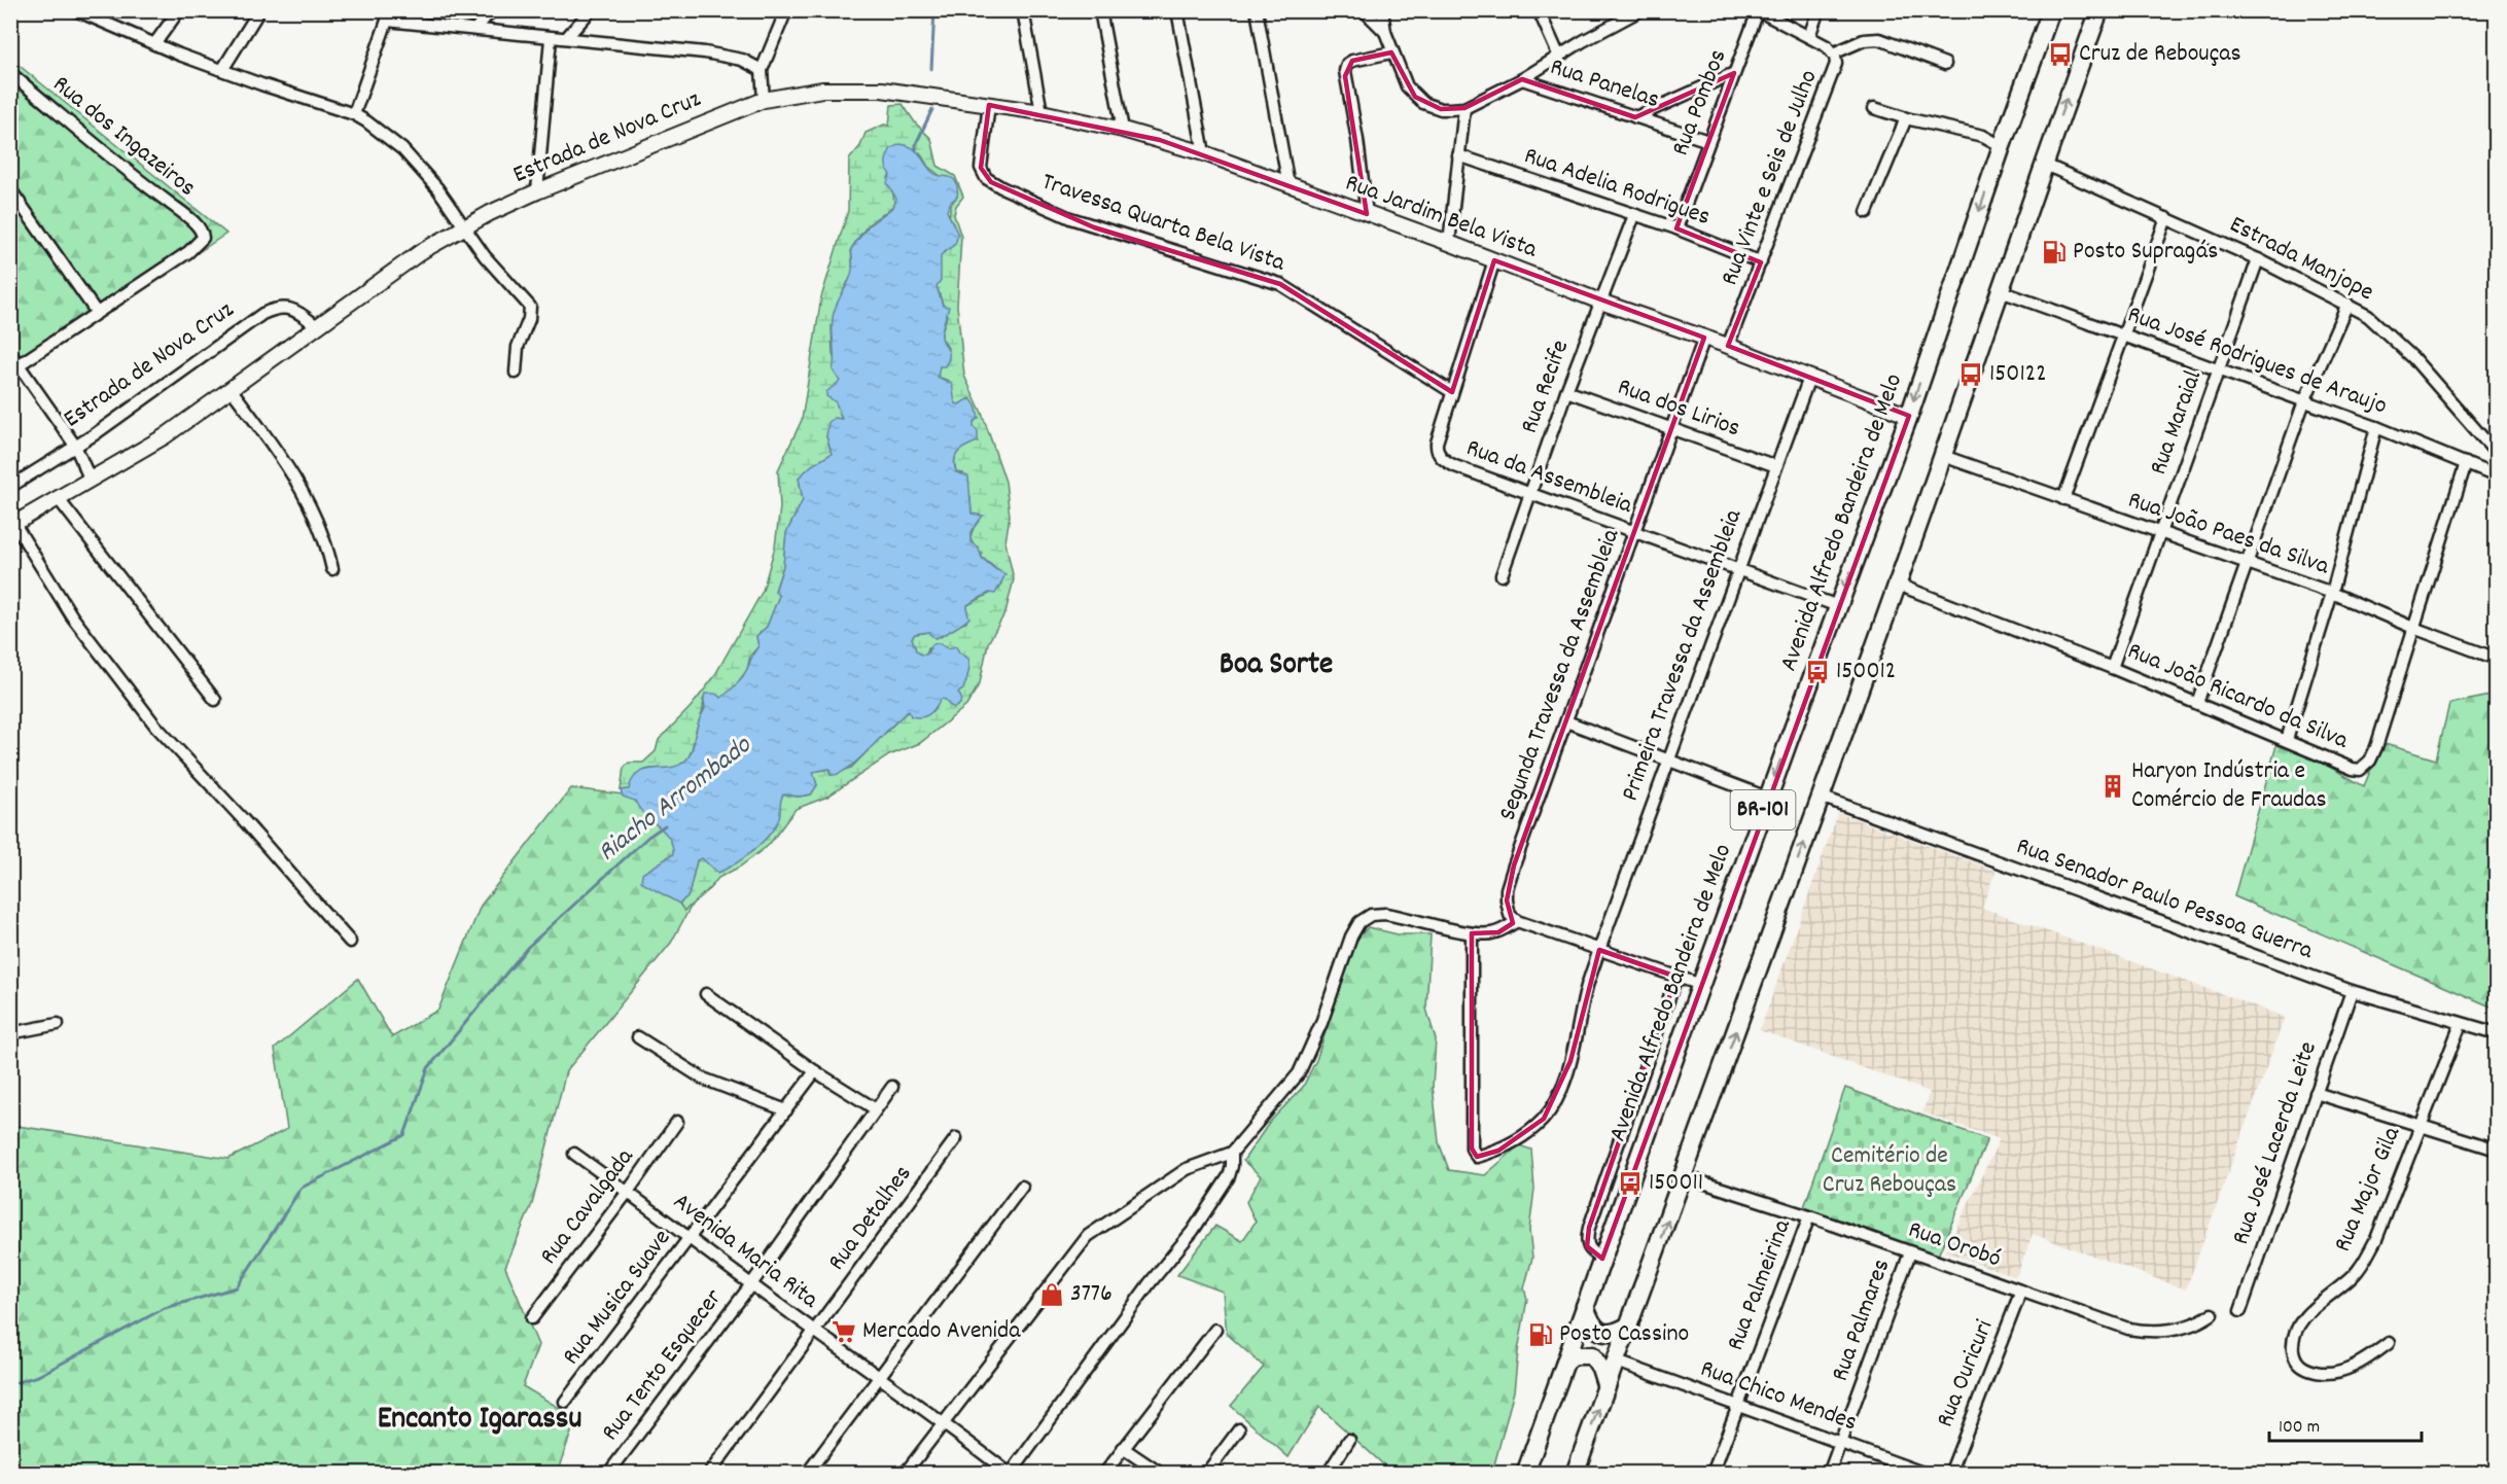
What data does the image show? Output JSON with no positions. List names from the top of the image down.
{
  "streets": {
    "highway": ["Avenida Alfredo Bandeira de Melo", "BR-101"],
    "main road": ["Estrada de Nova Cruz", "Rua Jardim Bela Vista"],
    "street": [
      "Rua Panelas",
      "Rua Pombos",
      "Rua dos Ingazeiros",
      "Rua Vinte e Seis de Julho",
      "Rua Adelia Rodrigues",
      "Travessa Quarta Bela Vista",
      "Estrada Manjope",
      "Rua José Rodrigues de Araujo",
      "Rua Recife",
      "Rua dos Lirios",
      "Rua Maraial",
      "Rua da Assembleia",
      "Rua João Paes da Silva",
      "Primeira Travessa da Assembleia",
      "Segunda Travessa da Assembleia",
      "Rua João Ricardo da Silva",
      "Rua Senador Paulo Pessoa Guerra",
      "Rua José Lacerda Leite",
      "Rua Major Gila",
      "Rua Cavalgada",
      "Rua Detalhes",
      "Rua Orobó",
      "Avenida Maria Rita",
      "Rua Palmeirina",
      "Rua Musica Suave",
      "Rua Palmares",
      "Rua Tento Esquecer",
      "Rua Ouricuri",
      "Rua Chico Mendes"
    ]
  },
  "crossings": [
    ["Rua Panelas", "Rua Pombos"],
    ["Rua Pombos", "Rua Vinte e Seis de Julho"],
    ["Rua Pombos", "Rua Adelia Rodrigues"],
    ["Estrada de Nova Cruz", "Rua Jardim Bela Vista"],
    ["Rua Vinte e Seis de Julho", "Rua Adelia Rodrigues"],
    ["Rua Vinte e Seis de Julho", "Rua Jardim Bela Vista"],
    ["Rua Adelia Rodrigues", "Rua Recife"],
    ["Rua Jardim Bela Vista", "Travessa Quarta Bela Vista"],
    ["Rua Jardim Bela Vista", "Rua Recife"],
    ["Rua Jardim Bela Vista", "Rua da Assembleia"],
    ["Rua Jardim Bela Vista", "Avenida Alfredo Bandeira de Melo"],
    ["Rua Jardim Bela Vista", "Primeira Travessa da Assembleia"],
    ["Rua Jardim Bela Vista", "Segunda Travessa da Assembleia"],
    ["Travessa Quarta Bela Vista", "Rua da Assembleia"],
    ["Estrada Manjope", "Rua Maraial"],
    ["Estrada Manjope", "BR-101"],
    ["Rua José Rodrigues de Araujo", "Rua Maraial"],
    ["Rua José Rodrigues de Araujo", "Rua João Ricardo da Silva"],
    ["Rua José Rodrigues de Araujo", "BR-101"],
    ["Rua Recife", "Rua dos Lirios"],
    ["Rua Recife", "Rua da Assembleia"],
    ["Rua dos Lirios", "Primeira Travessa da Assembleia"],
    ["Rua dos Lirios", "Segunda Travessa da Assembleia"],
    ["Rua Maraial", "Rua João Paes da Silva"],
    ["Rua Maraial", "Rua João Ricardo da Silva"],
    ["Rua da Assembleia", "Avenida Alfredo Bandeira de Melo"],
    ["Rua da Assembleia", "Primeira Travessa da Assembleia"],
    ["Rua da Assembleia", "Segunda Travessa da Assembleia"],
    ["Avenida Alfredo Bandeira de Melo", "BR-101"],
    ["Rua João Paes da Silva", "Rua João Ricardo da Silva"],
    ["Rua João Paes da Silva", "BR-101"],
    ["Rua João Ricardo da Silva", "BR-101"],
    ["BR-101", "Rua Senador Paulo Pessoa Guerra"],
    ["BR-101", "Rua Orobó"],
    ["BR-101", "Rua Chico Mendes"],
    ["Rua Senador Paulo Pessoa Guerra", "Rua José Lacerda Leite"],
    ["Rua Senador Paulo Pessoa Guerra", "Rua Major Gila"],
    ["Rua Cavalgada", "Avenida Maria Rita"],
    ["Rua Detalhes", "Avenida Maria Rita"],
    ["Rua Orobó", "Rua Palmeirina"],
    ["Rua Orobó", "Rua Palmares"],
    ["Rua Orobó", "Rua Ouricuri"],
    ["Avenida Maria Rita", "Rua Musica Suave"],
    ["Avenida Maria Rita", "Rua Tento Esquecer"],
    ["Rua Palmeirina", "Rua Chico Mendes"],
    ["Rua Palmares", "Rua Chico Mendes"]
  ],
  "districts": ["Boa Sorte", "Encanto Igarassu"],
  "water": ["Riacho Arrombado"],
  "parks": ["Cemitério de Cruz Rebouças"],
  "places": {
    "bus stop": [
      "Cruz de Rebouças",
      "150122",
      "150012",
      "150011"
    ],
    "fuel station": ["Posto Supragás", "Posto Cassino"],
    "building": ["Haryon Indústria e Comércio de Fraudas"],
    "shop": ["3776"],
    "supermarket": ["Mercado Avenida"]
  },
  "scale_bar": "100 m"
}
